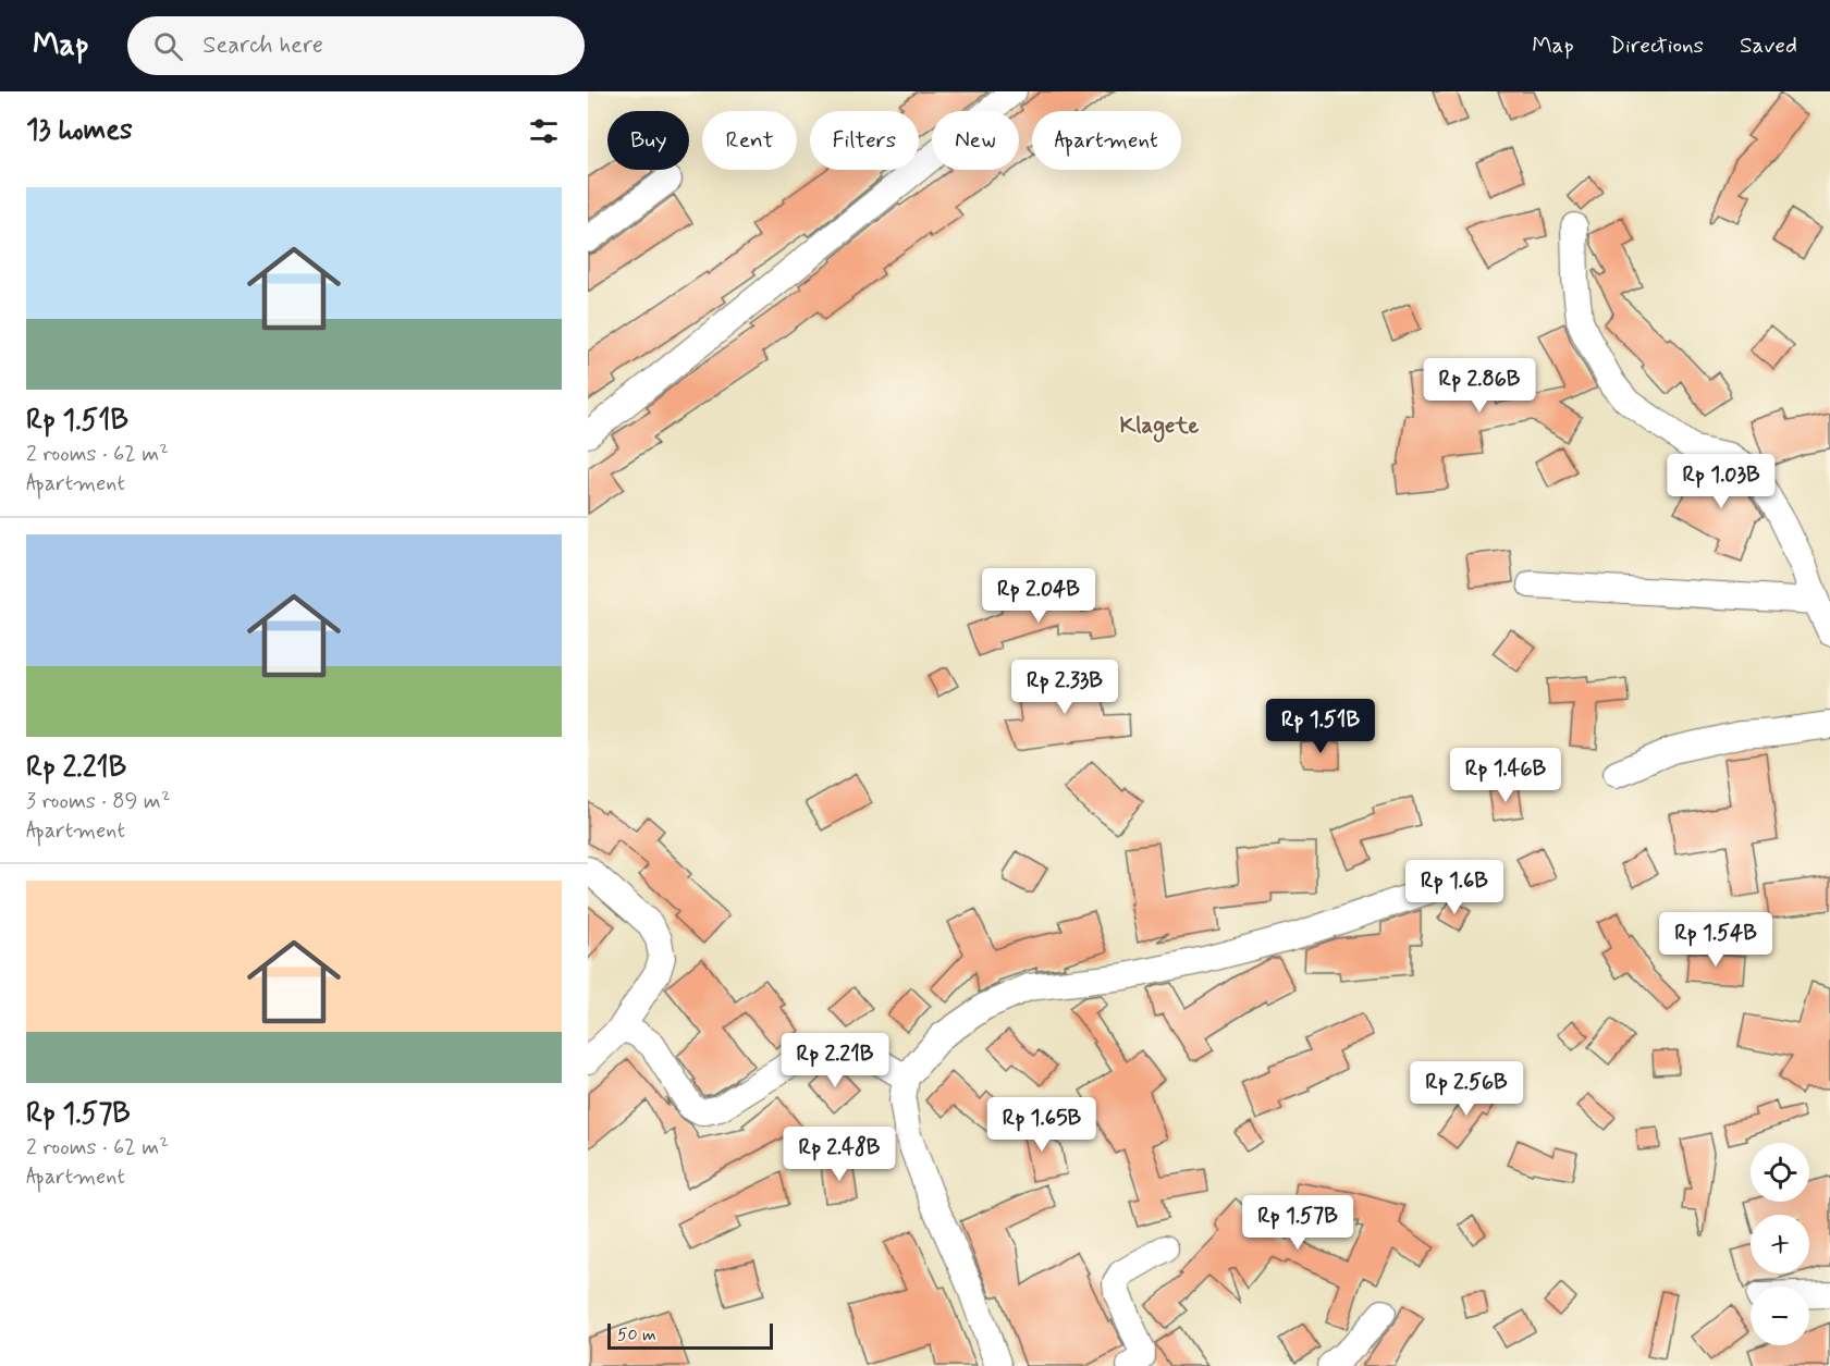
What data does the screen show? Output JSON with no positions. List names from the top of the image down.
{
  "districts": ["Klagete"],
  "scale_bar": "50 m",
  "page": {
    "header": "Map",
    "search": "Search here",
    "nav": ["Map", "Directions", "Saved"],
    "heading": "13 homes",
    "chip": [
      "Buy",
      "Rent",
      "Filters",
      "New",
      "Apartment"
    ],
    "list": [
      {
        "name": "Rp 1.51B",
        "note": "2 rooms · 62 m² · Apartment"
      },
      {
        "name": "Rp 2.21B",
        "note": "3 rooms · 89 m² · Apartment"
      },
      {
        "name": "Rp 1.57B",
        "note": "2 rooms · 62 m² · Apartment"
      }
    ],
    "price": [
      "Rp 2.86B",
      "Rp 1.03B",
      "Rp 2.04B",
      "Rp 2.33B",
      "Rp 1.51B",
      "Rp 1.46B",
      "Rp 1.6B",
      "Rp 1.54B",
      "Rp 2.21B",
      "Rp 2.56B",
      "Rp 1.65B",
      "Rp 2.48B",
      "Rp 1.57B"
    ],
    "map_buttons": ["+", "−"],
    "scale": "50 m"
  }
}
